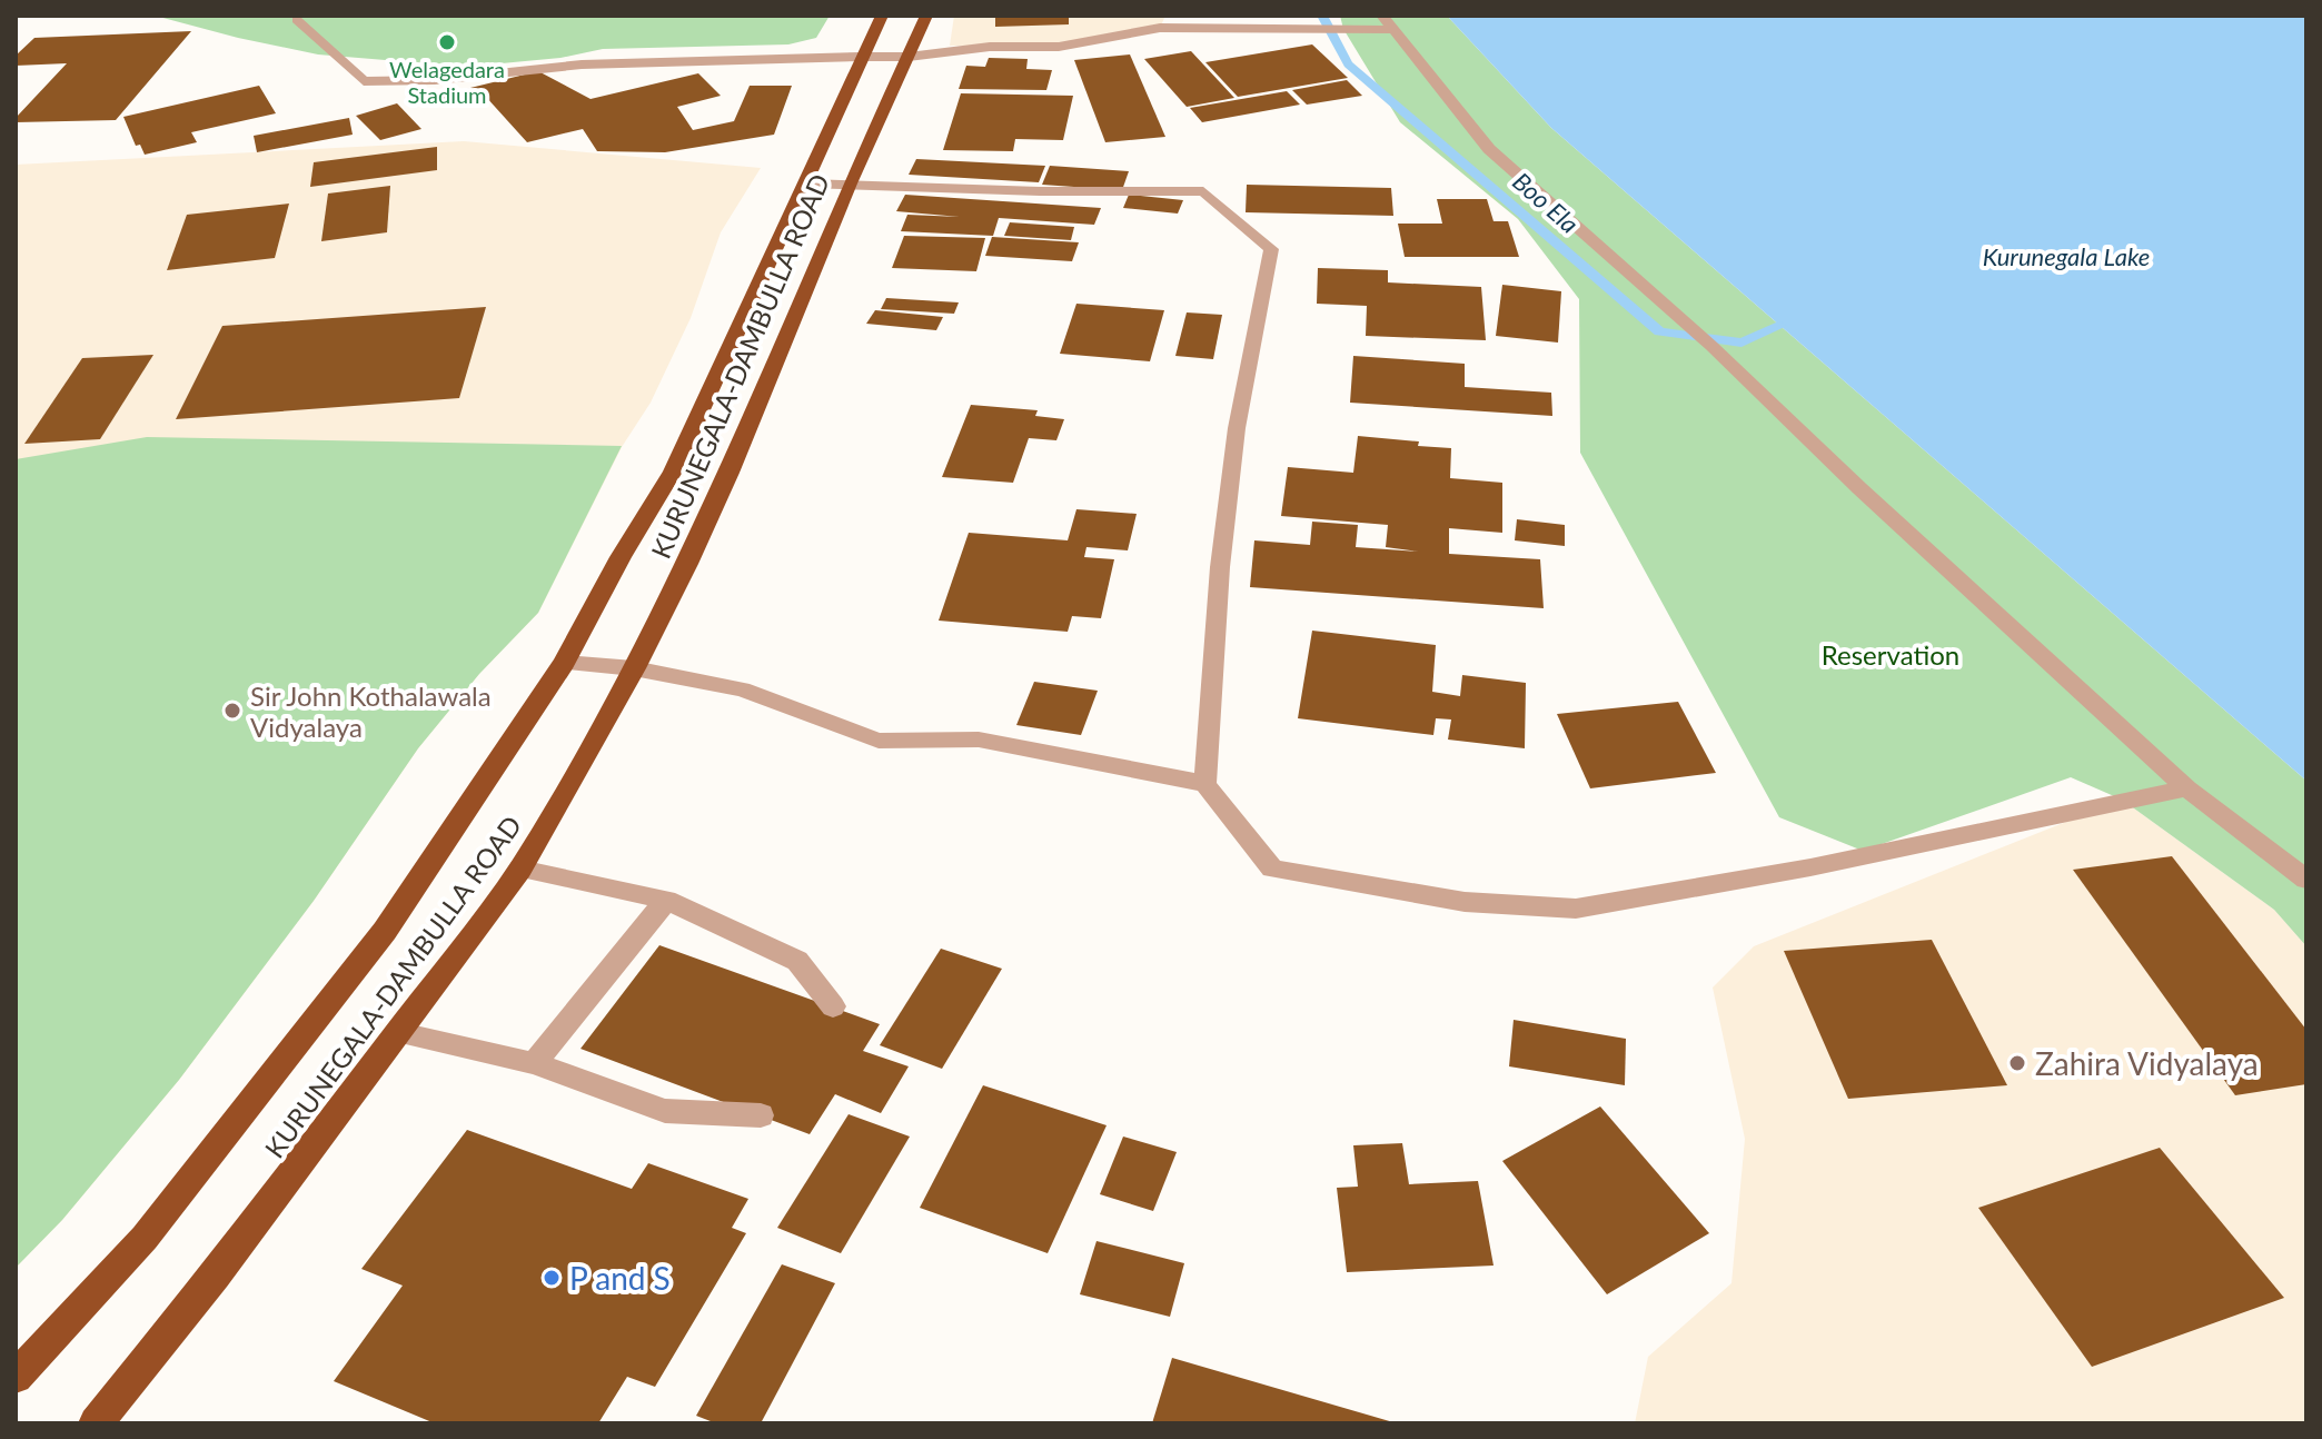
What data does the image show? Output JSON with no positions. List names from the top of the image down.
{
  "streets": {
    "highway": ["KURUNEGALA-DAMBULLA ROAD"]
  },
  "water": ["Boo Ela", "Kurunegala Lake"],
  "parks": ["Reservation"],
  "places": [
    "Welagedara Stadium",
    "Sir John Kothalawala Vidyalaya",
    "Zahira Vidyalaya",
    "P and S"
  ]
}
